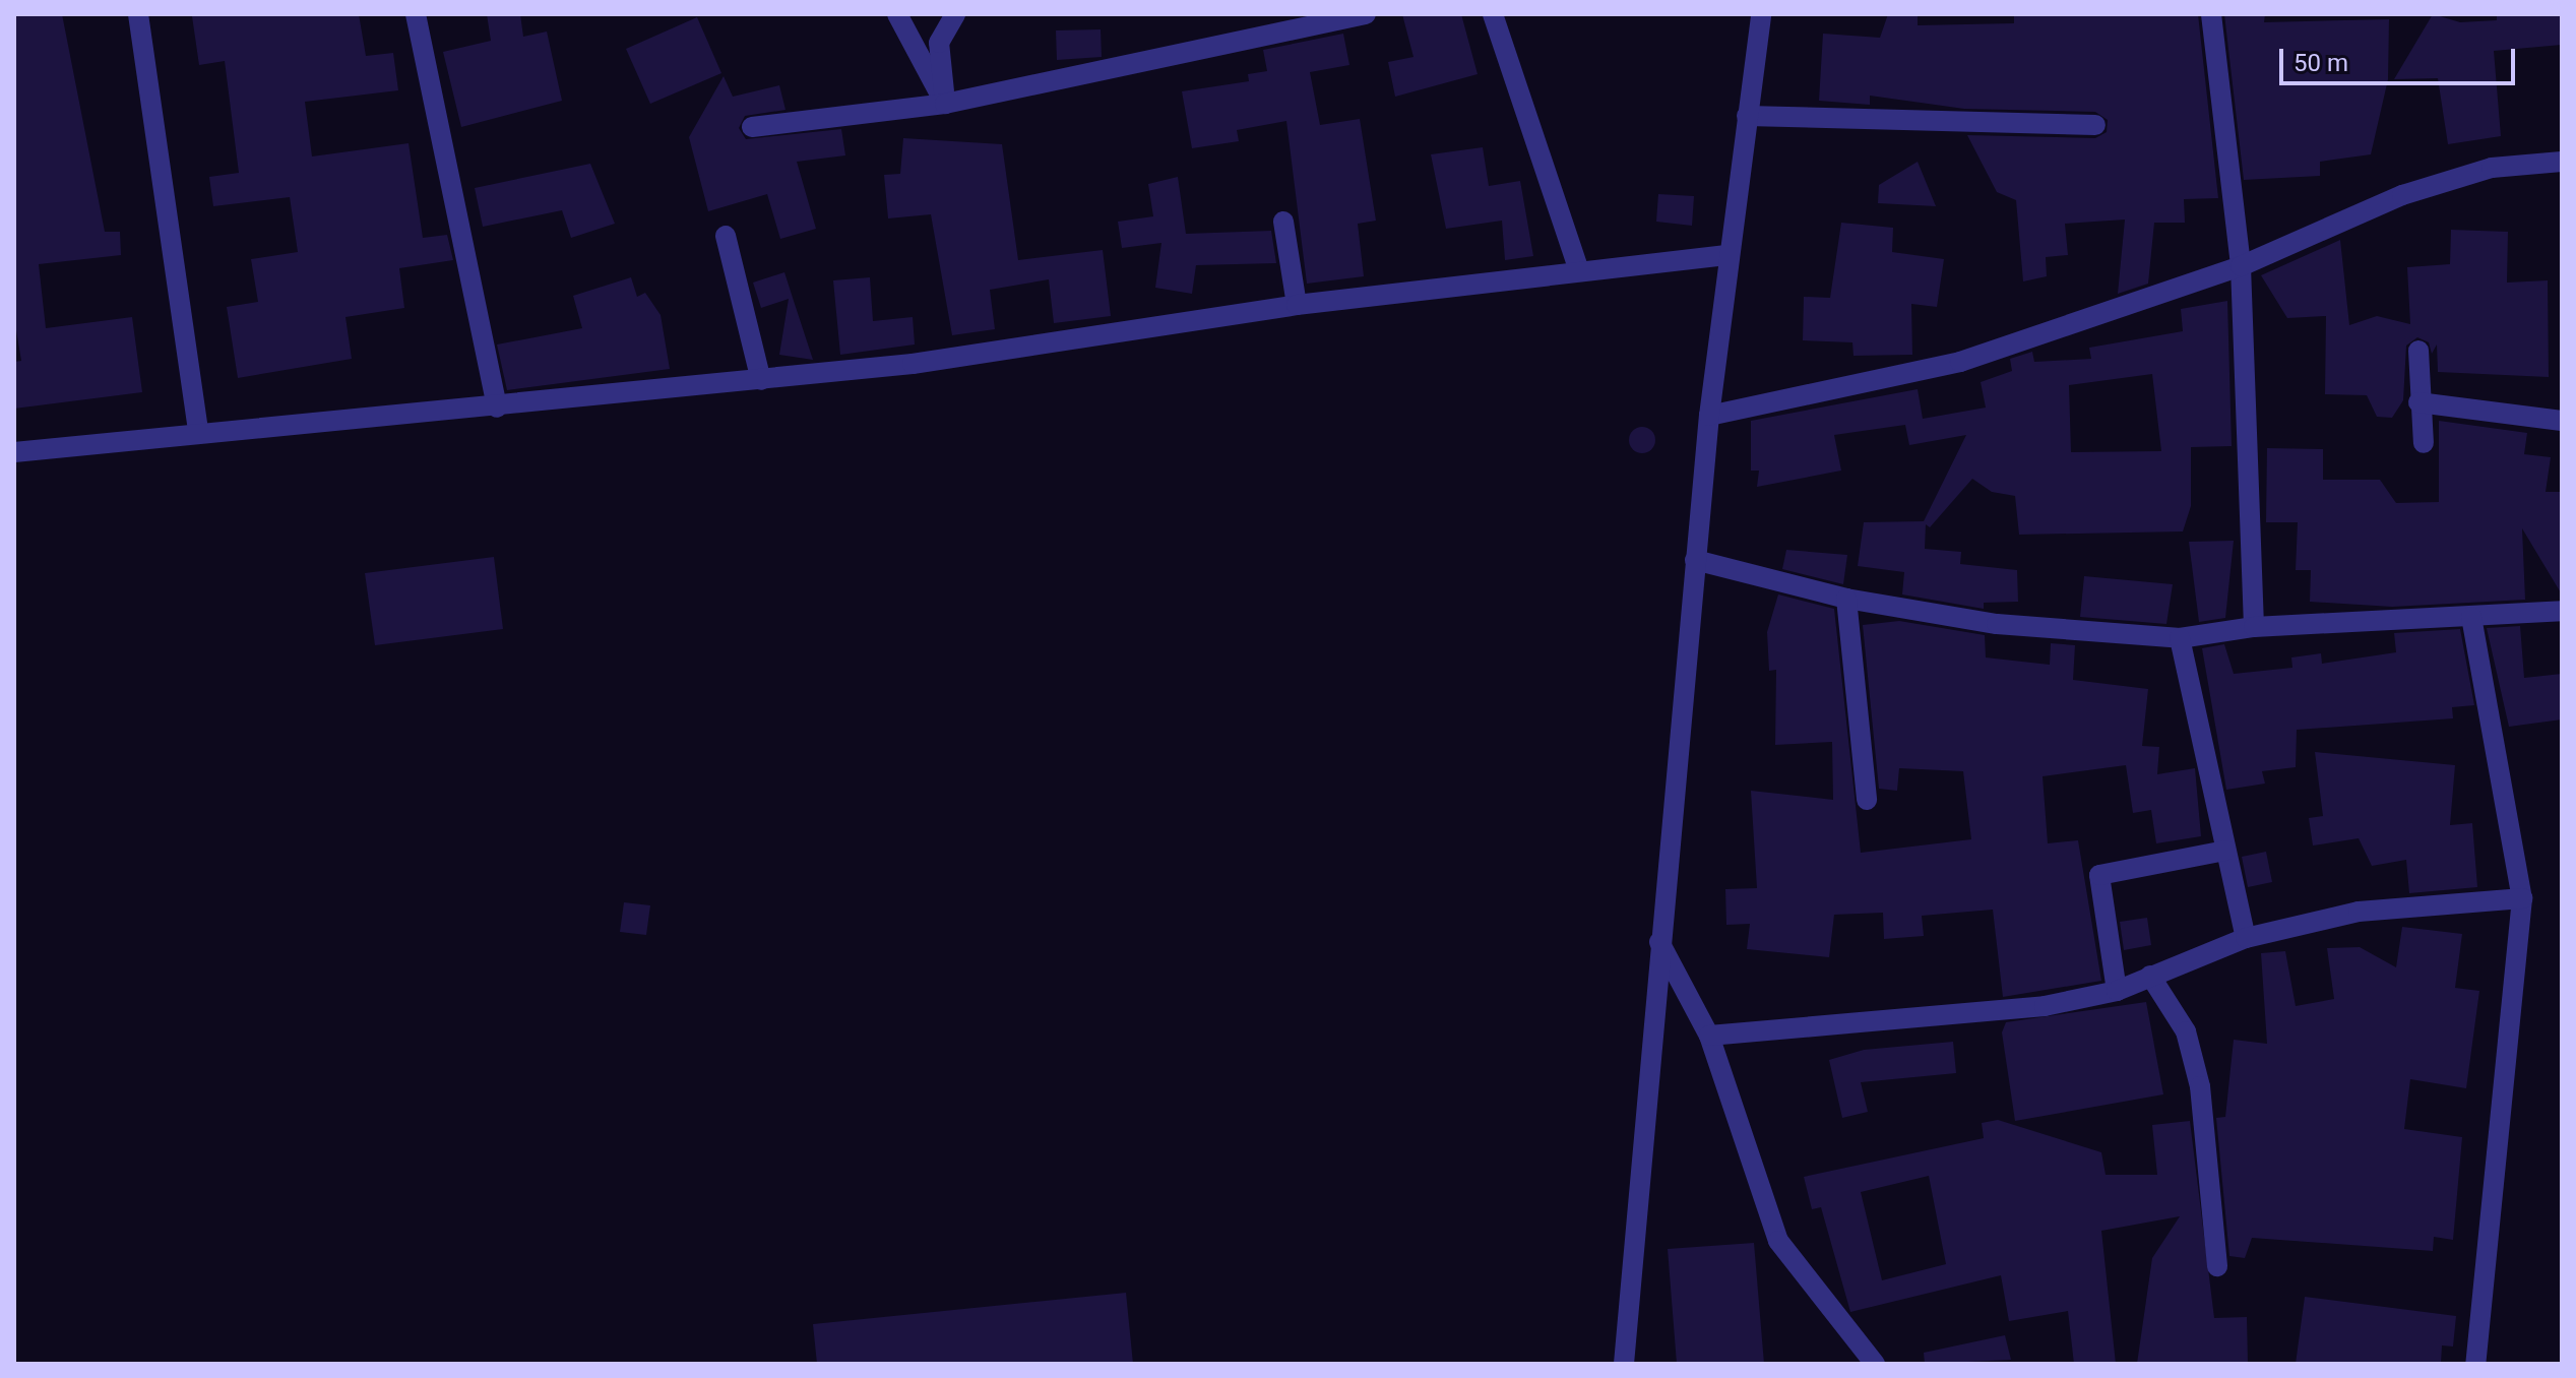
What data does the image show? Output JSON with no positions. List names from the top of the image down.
{
  "scale_bar": "50 m"
}
